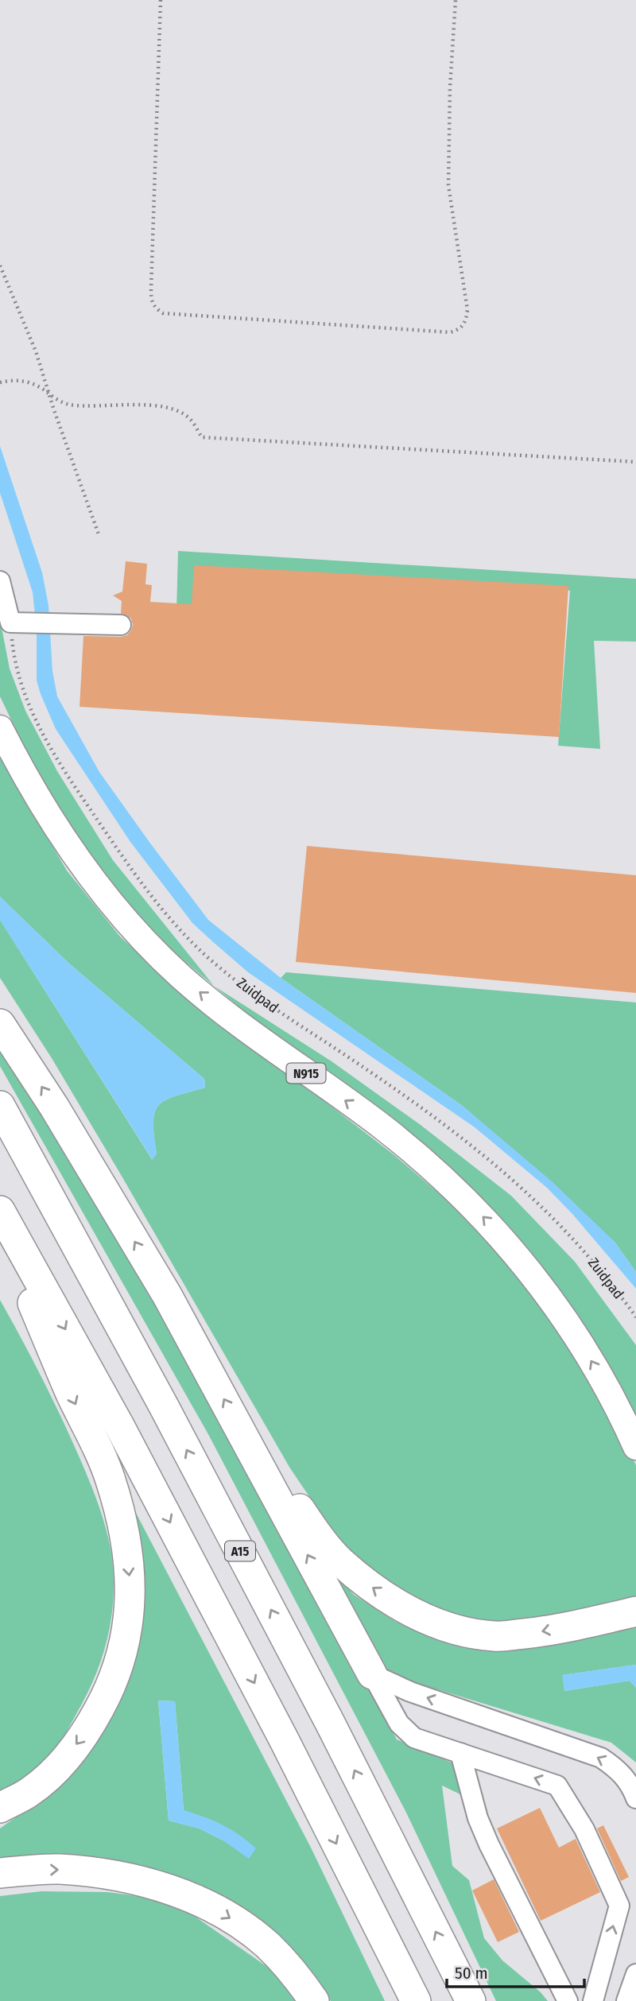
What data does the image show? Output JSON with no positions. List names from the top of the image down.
{
  "streets": {
    "highway": ["A15"],
    "main road": ["N915"],
    "path": ["Zuidpad"]
  },
  "scale_bar": "50 m"
}
